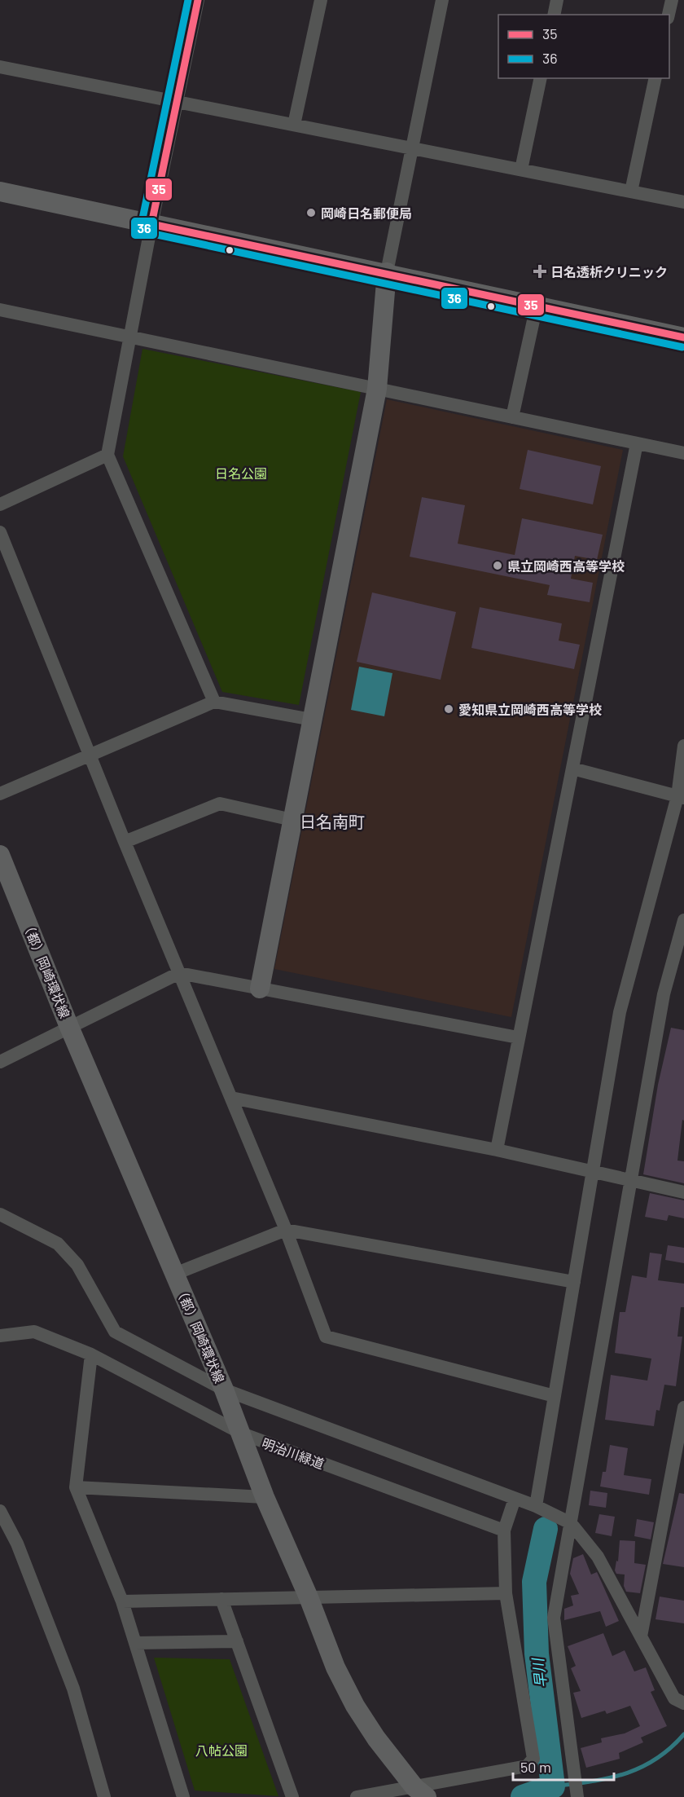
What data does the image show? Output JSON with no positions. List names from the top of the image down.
{
  "streets": {
    "street": ["（都）岡崎環状線", "明治川緑道"]
  },
  "crossings": [
    ["（都）岡崎環状線", "明治川緑道"]
  ],
  "districts": ["日名南町"],
  "water": ["早川"],
  "parks": ["日名公園", "八帖公園"],
  "places": {
    "other": ["岡崎日名郵便局", "県立岡崎西高等学校", "愛知県立岡崎西高等学校"],
    "health": ["日名透析クリニック"]
  },
  "lines": ["transit line 35", "transit line 36"],
  "legend": ["35", "36"],
  "scale_bar": "50 m"
}
